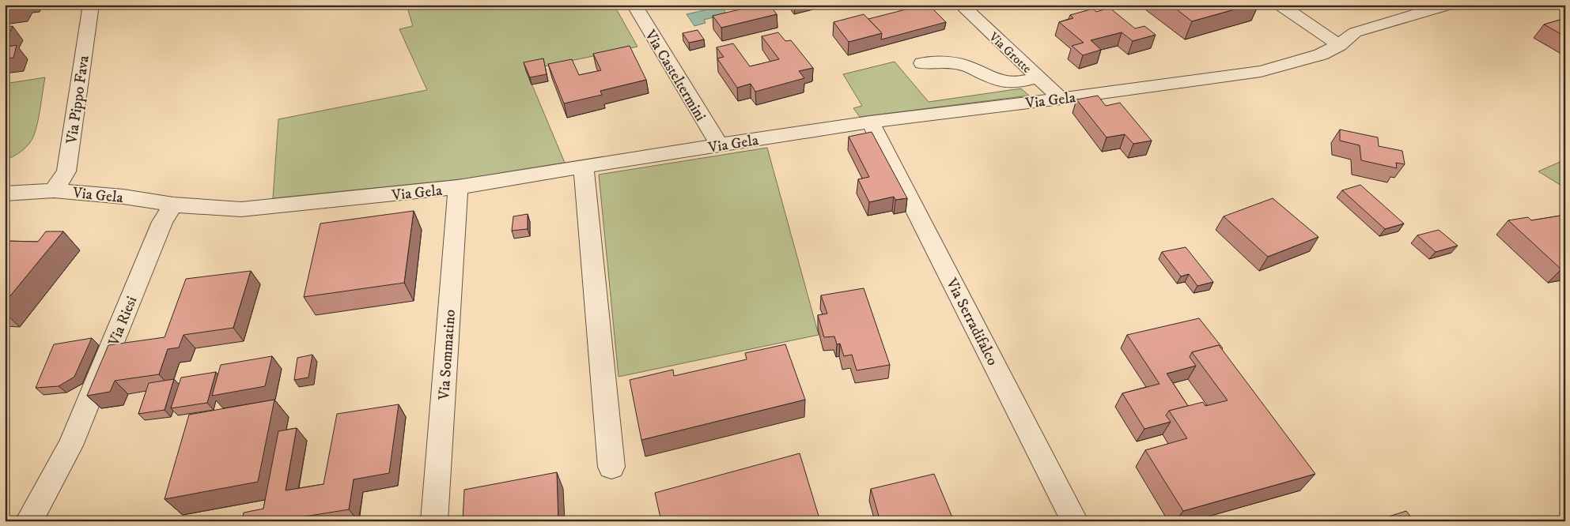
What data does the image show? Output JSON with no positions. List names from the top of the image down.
{
  "streets": {
    "street": [
      "Via Grotte",
      "Via Casteltermini",
      "Via Pippo Fava",
      "Via Gela",
      "Via Riesi",
      "Via Serradifalco",
      "Via Sommatino"
    ]
  },
  "crossings": [
    ["Via Grotte", "Via Gela"],
    ["Via Casteltermini", "Via Gela"],
    ["Via Pippo Fava", "Via Gela"],
    ["Via Gela", "Via Riesi"],
    ["Via Gela", "Via Serradifalco"],
    ["Via Gela", "Via Sommatino"]
  ]
}
